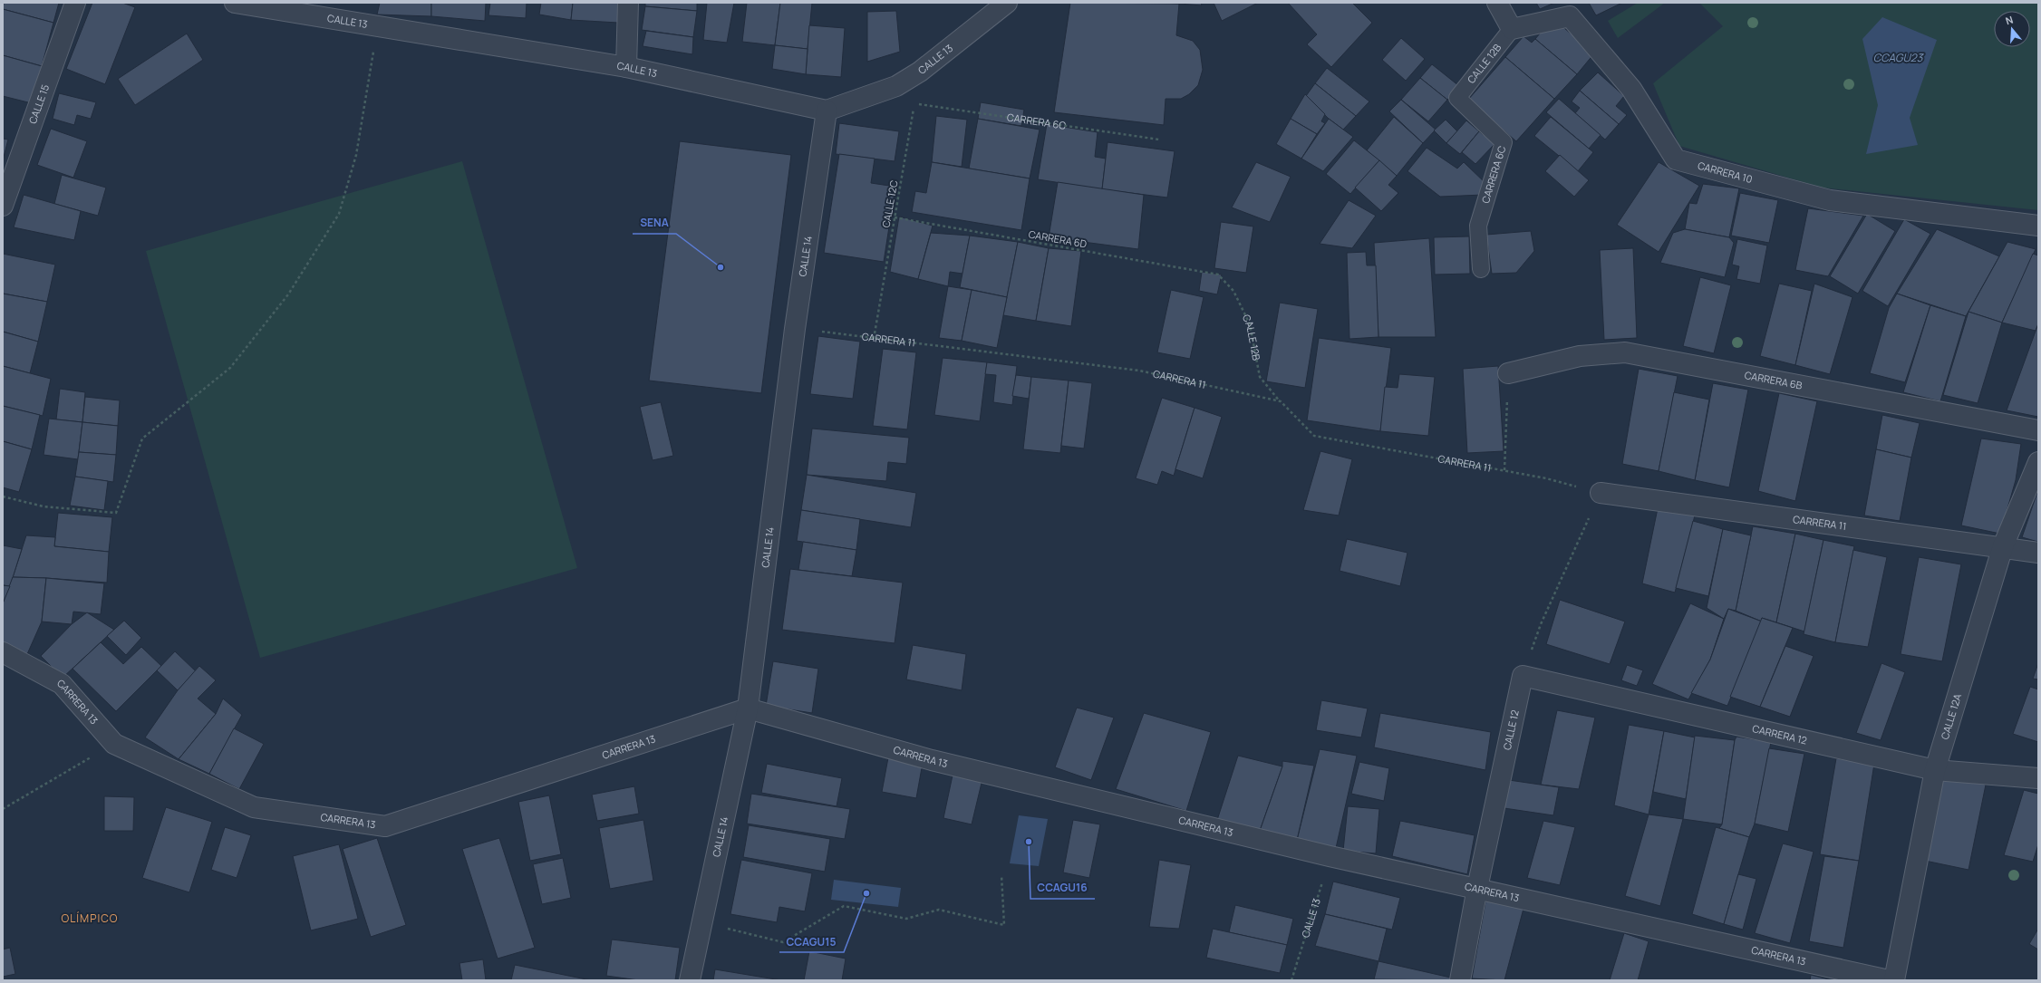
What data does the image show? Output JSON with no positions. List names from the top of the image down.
{
  "streets": {
    "street": [
      "CALLE 13",
      "CALLE 15",
      "CARRERA 10",
      "CALLE 14",
      "CARRERA 11",
      "CARRERA 6B",
      "CARRERA 13",
      "CALLE 12A",
      "CALLE 12",
      "CARRERA 12"
    ],
    "lane": ["CALLE 12B", "CARRERA 6C"],
    "path": ["CALLE 12C", "CARRERA 6D"]
  },
  "crossings": [
    ["CALLE 13", "CALLE 14"],
    ["CALLE 13", "CARRERA 13"],
    ["CALLE 12B", "CARRERA 6C"],
    ["CALLE 12B", "CARRERA 10"],
    ["CALLE 12B", "CARRERA 6D"],
    ["CALLE 12B", "CARRERA 11"],
    ["CARRERA 6C", "CALLE 12C"],
    ["CALLE 12C", "CARRERA 6D"],
    ["CALLE 12C", "CARRERA 11"],
    ["CALLE 14", "CARRERA 11"],
    ["CALLE 14", "CARRERA 13"],
    ["CARRERA 11", "CALLE 12A"],
    ["CARRERA 13", "CALLE 12"],
    ["CALLE 12A", "CARRERA 12"],
    ["CALLE 12", "CARRERA 12"]
  ],
  "districts": ["OLÍMPICO"],
  "water": ["CCAGU23"],
  "places": ["SENA", "CCAGU16", "CCAGU15"],
  "north": "top"
}
